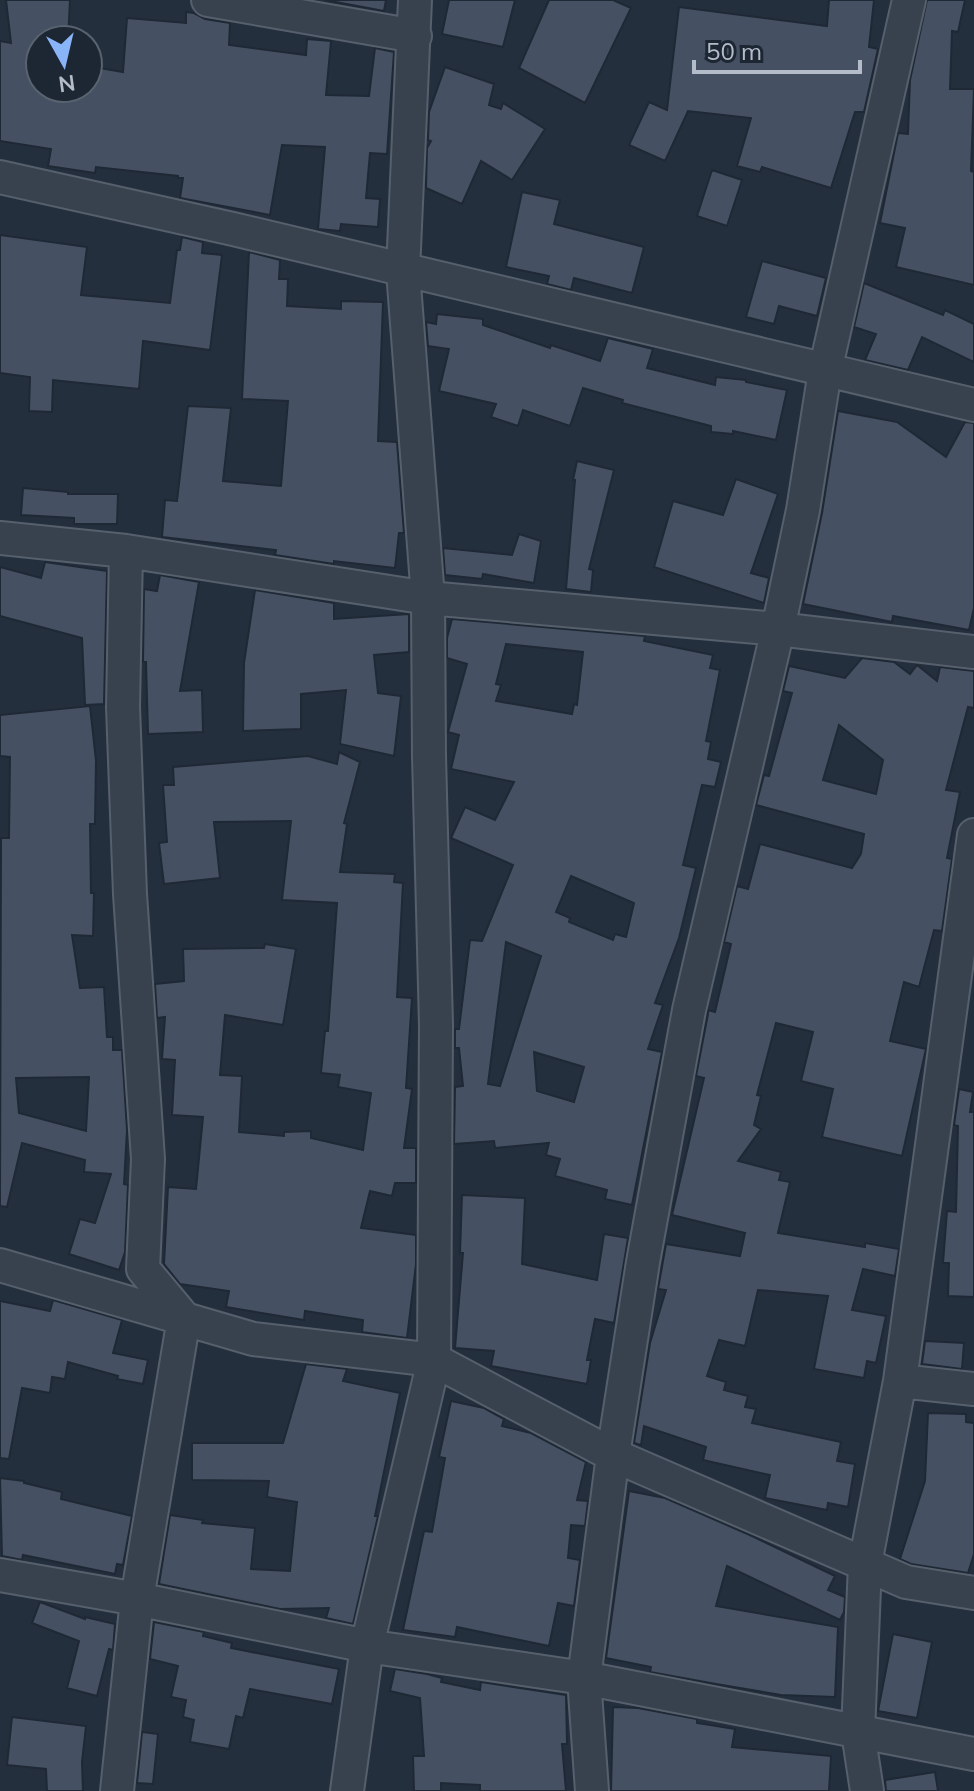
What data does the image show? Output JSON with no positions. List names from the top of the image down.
{
  "scale_bar": "50 m",
  "north": "bottom"
}
